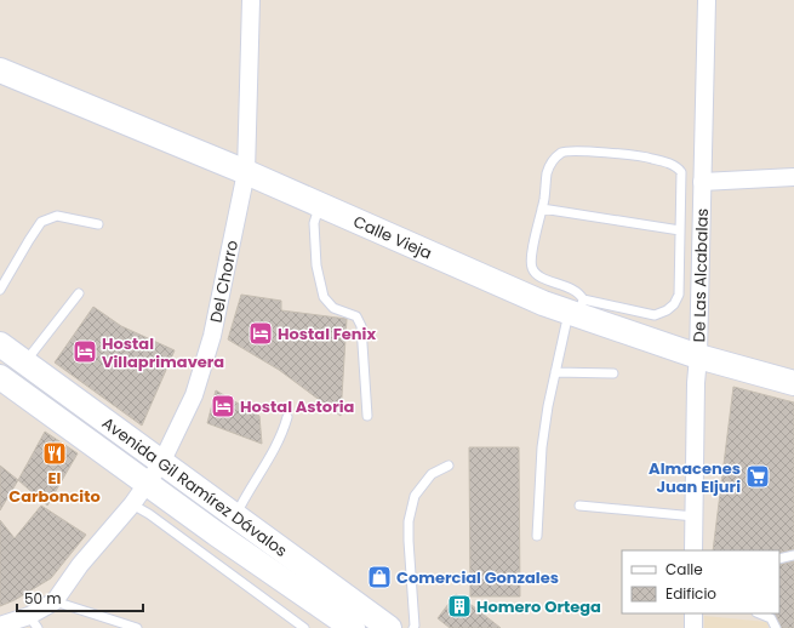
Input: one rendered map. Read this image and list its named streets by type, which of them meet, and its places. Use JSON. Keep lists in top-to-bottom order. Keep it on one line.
{"streets":{"main road":["Calle Vieja","Avenida Gil Ramírez Dávalos"],"street":["De Las Alcabalas","Del Chorro"]},"crossings":[["Calle Vieja","De Las Alcabalas"],["Calle Vieja","Del Chorro"],["Del Chorro","Avenida Gil Ramírez Dávalos"]],"places":{"hotel":["Hostal Fenix","Hostal Villaprimavera","Hostal Astoria"],"restaurant":["El Carboncito"],"supermarket":["Almacenes Juan Eljuri"],"shop":["Comercial Gonzales"],"building":["Homero Ortega"]},"legend":["Calle","Edificio"],"scale_bar":"50 m"}
